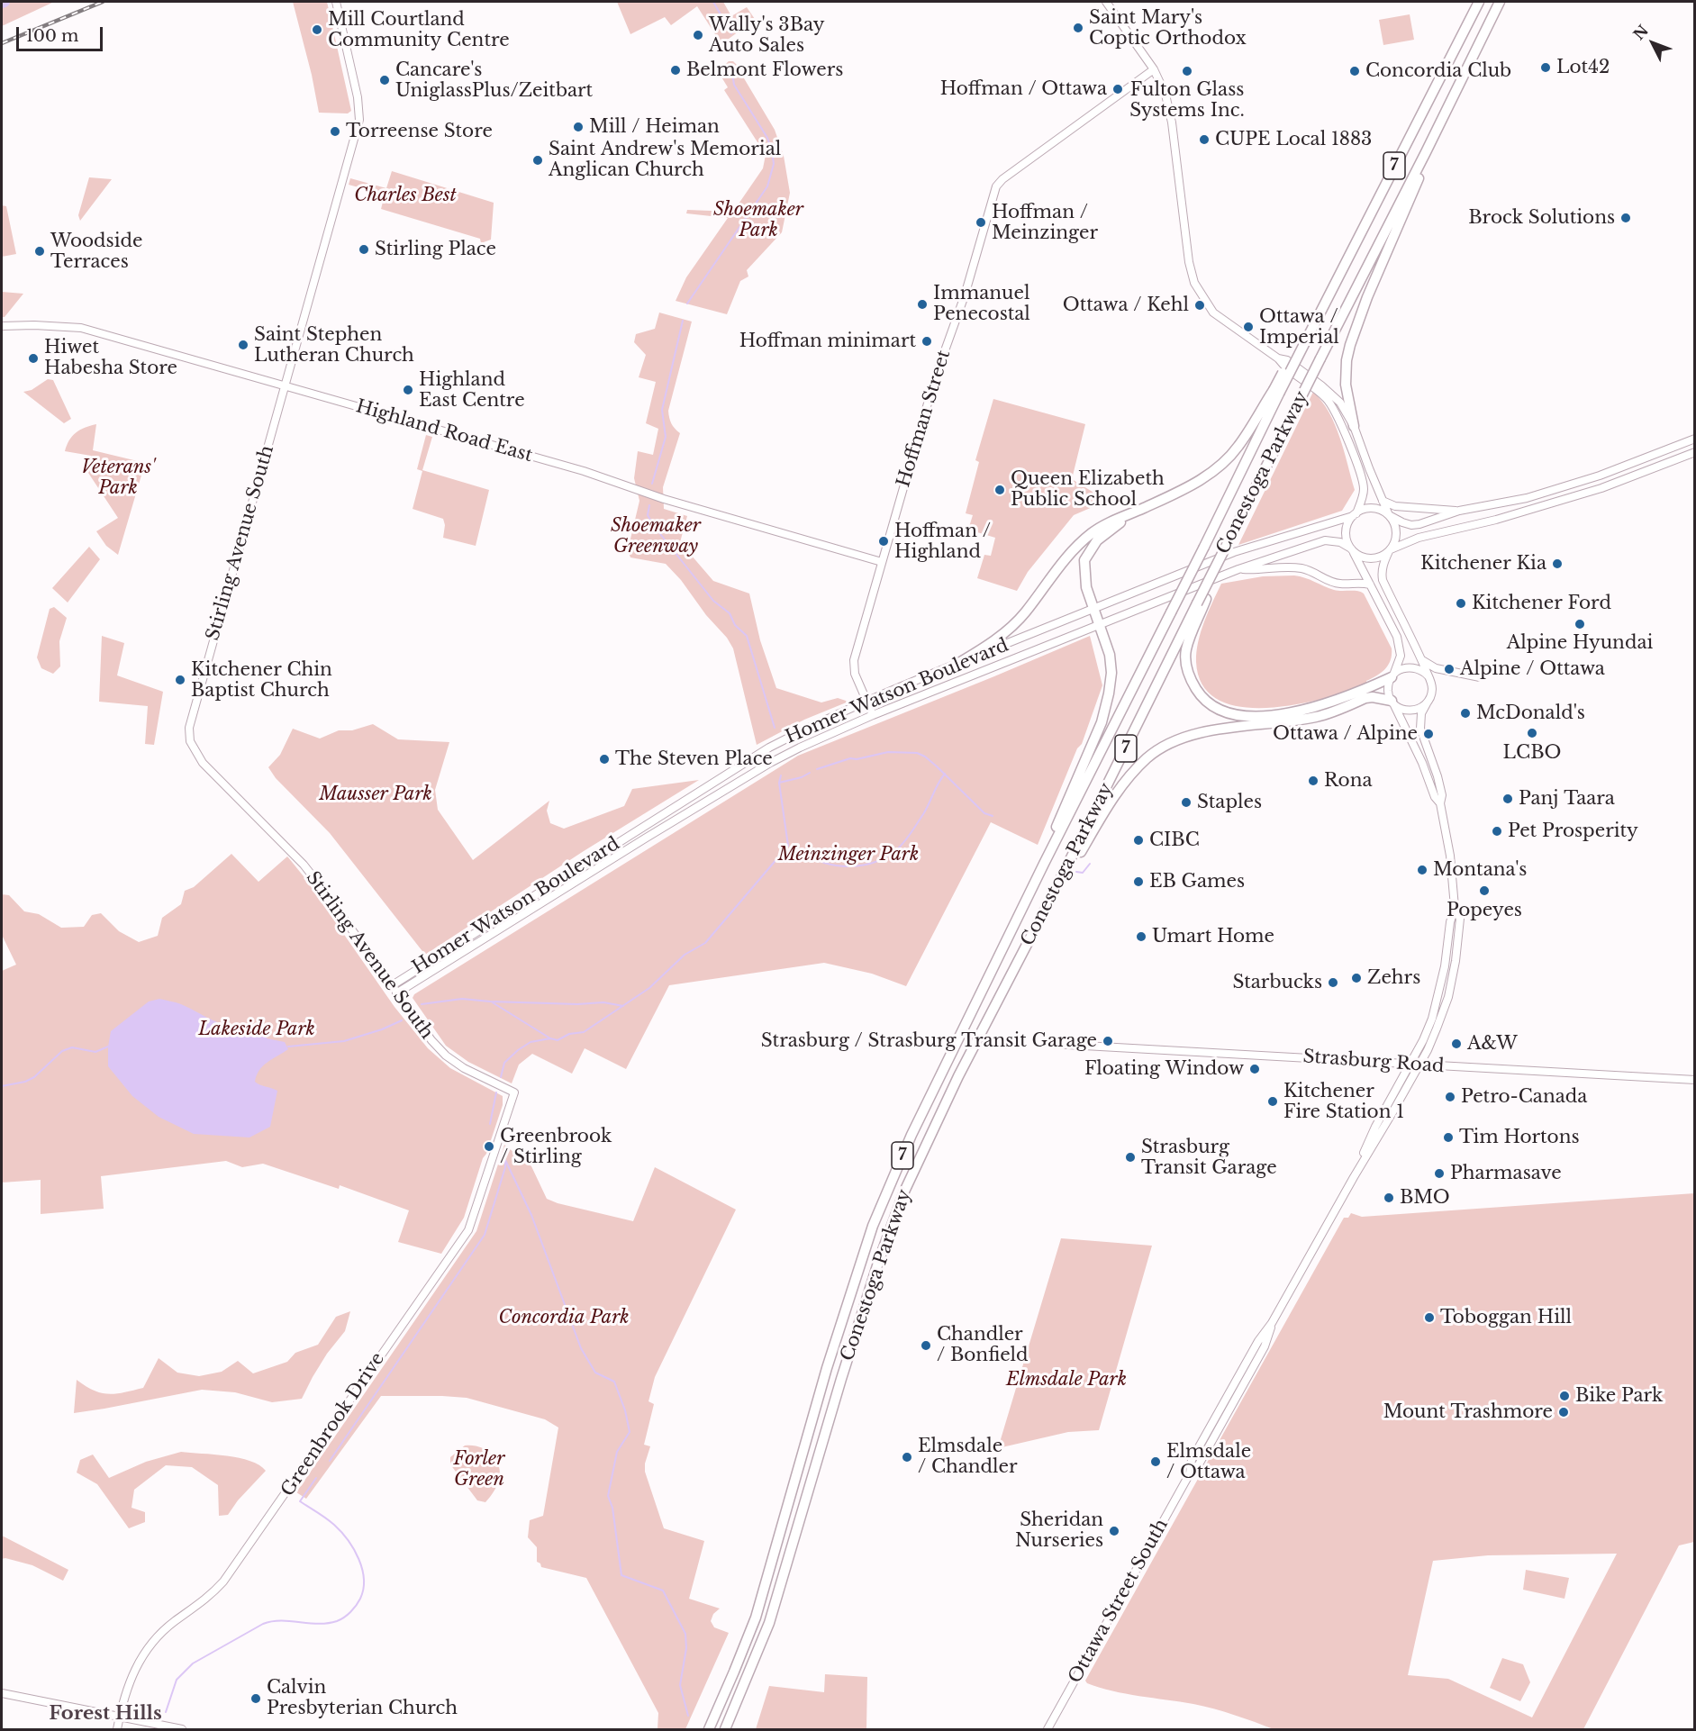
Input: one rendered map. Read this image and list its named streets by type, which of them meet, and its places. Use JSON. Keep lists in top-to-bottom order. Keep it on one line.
{"streets":{"highway":["7","Conestoga Parkway"],"main road":["Hoffman Street","Highland Road East","Stirling Avenue South","Homer Watson Boulevard","Strasburg Road","Greenbrook Drive","Ottawa Street South"]},"crossings":[["Hoffman Street","Highland Road East"],["Hoffman Street","Homer Watson Boulevard"],["Highland Road East","Stirling Avenue South"],["Stirling Avenue South","Homer Watson Boulevard"],["Stirling Avenue South","Greenbrook Drive"],["Strasburg Road","Ottawa Street South"]],"districts":["Forest Hills"],"parks":["Charles Best","Shoemaker Park","Veterans' Park","Shoemaker Greenway","Mausser Park","Meinzinger Park","Lakeside Park","Concordia Park","Elmsdale Park","Forler Green"],"places":["Saint Mary's Coptic Orthodox","Mill Courtland Community Centre","Wally's 3Bay Auto Sales","Lot42","Belmont Flowers","Fulton Glass Systems Inc.","Concordia Club","Cancare's UniglassPlus/Zeitbart","Hoffman / Ottawa","Mill / Heiman","Torreense Store","CUPE Local 1883","Saint Andrew's Memorial Anglican Church","Brock Solutions","Hoffman / Meinzinger","Stirling Place","Woodside Terraces","Immanuel Penecostal","Ottawa / Kehl","Ottawa / Imperial","Hoffman minimart","Saint Stephen Lutheran Church","Hiwet Habesha Store","Highland East Centre","Queen Elizabeth Public School","Hoffman / Highland","Kitchener Kia","Kitchener Ford","Alpine Hyundai","Alpine / Ottawa","Kitchener Chin Baptist Church","McDonald's","LCBO","Ottawa / Alpine","The Steven Place","Rona","Panj Taara","Staples","Pet Prosperity","CIBC","Montana's","EB Games","Popeyes","Umart Home","Zehrs","Starbucks","Strasburg / Strasburg Transit Garage","A&W","Floating Window","Petro-Canada","Kitchener Fire Station 1","Tim Hortons","Greenbrook / Stirling","Strasburg Transit Garage","Pharmasave","BMO","Toboggan Hill","Chandler / Bonfield","Bike Park","Mount Trashmore","Elmsdale / Chandler","Elmsdale / Ottawa","Sheridan Nurseries","Calvin Presbyterian Church"],"scale_bar":"100 m","north":"top left"}
